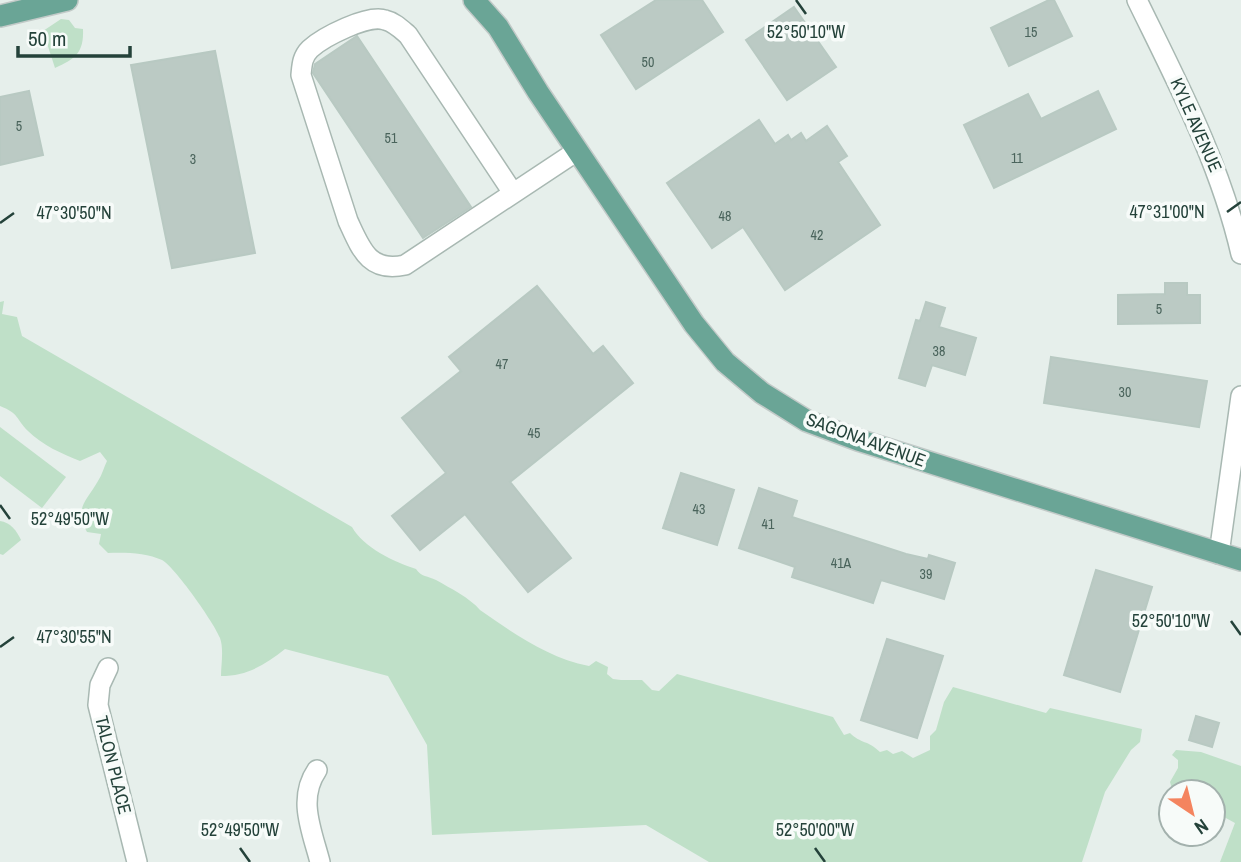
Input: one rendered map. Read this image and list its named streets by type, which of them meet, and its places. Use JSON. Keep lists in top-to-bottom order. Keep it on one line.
{"streets":{"main road":["SAGONA AVENUE"],"street":["KYLE AVENUE","TALON PLACE"]},"house_numbers":["15","50","5","51","11","3","48","42","5","38","47","30","45","43","41","41A","39"],"scale_bar":"50 m","north":"bottom right","coordinates":["52°50'10\"W","47°31'00\"N","47°30'50\"N","52°49'50\"W","47°30'55\"N","52°50'00\"W"]}
